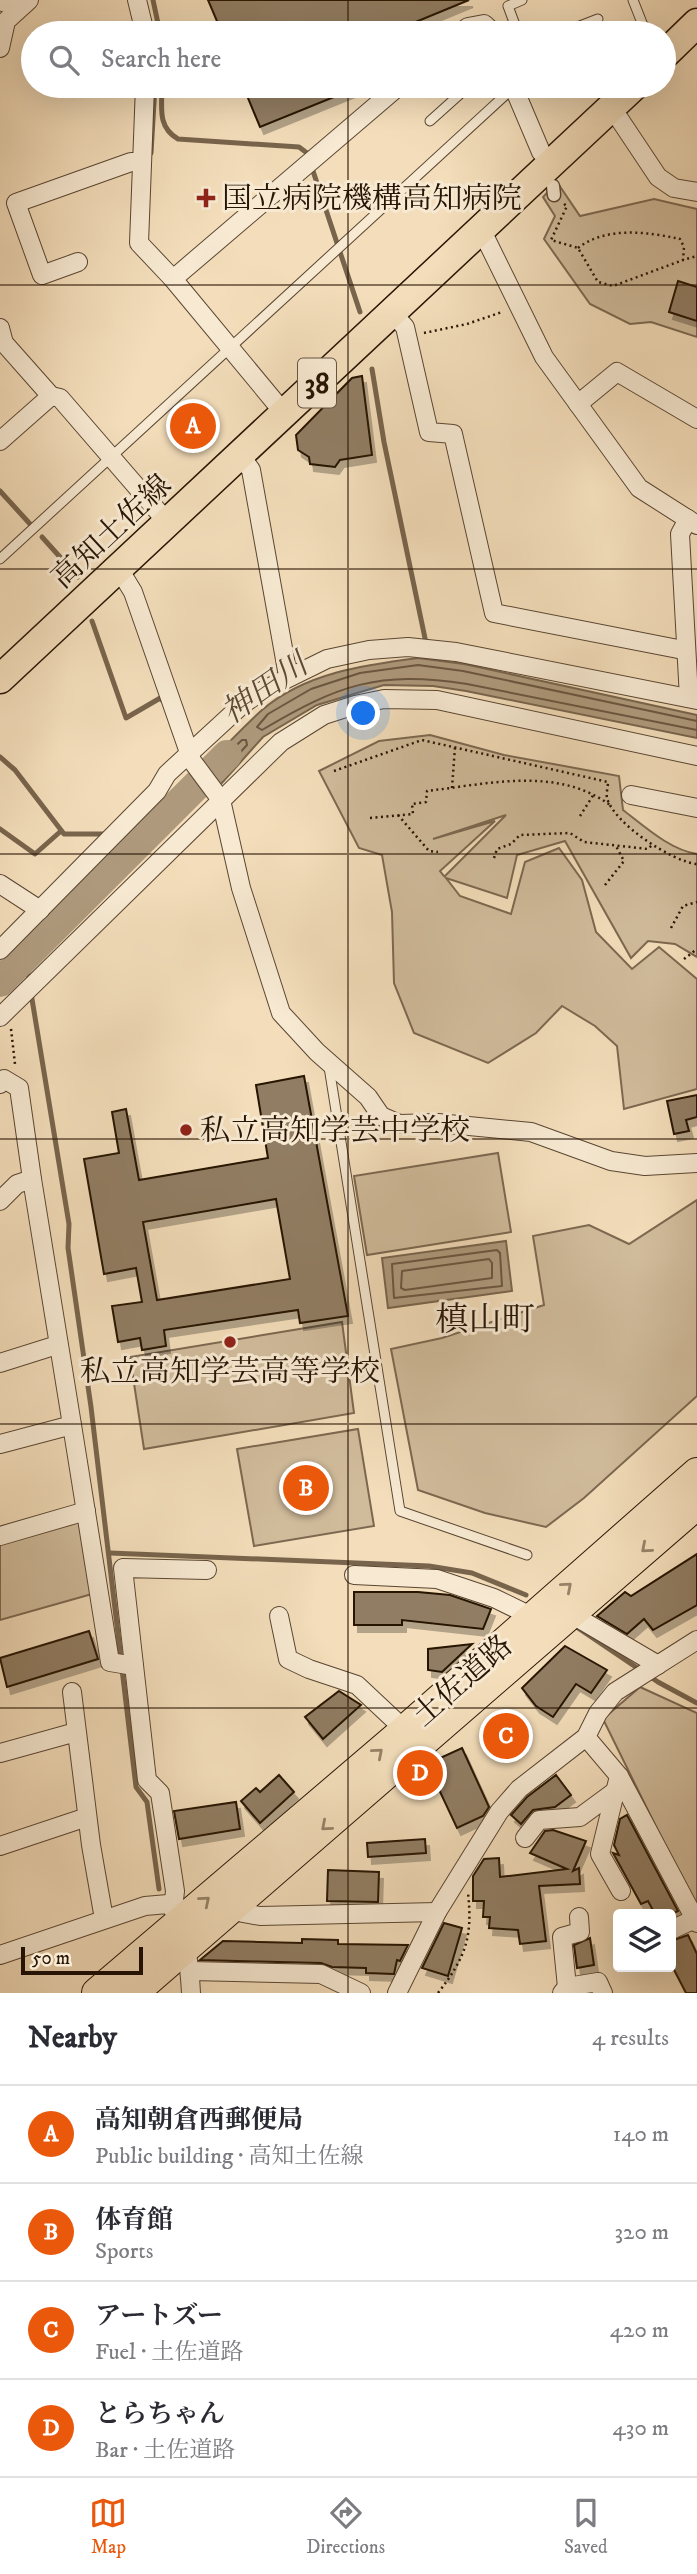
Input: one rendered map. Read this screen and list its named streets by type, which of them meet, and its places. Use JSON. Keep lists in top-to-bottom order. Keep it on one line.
{"streets":{"highway":["土佐道路"],"main road":["38","高知土佐線"]},"districts":["槙山町"],"water":["神田川"],"places":{"health":["国立病院機構高知病院"],"other":["私立高知学芸中学校","私立高知学芸高等学校"]},"scale_bar":"50 m","page":{"search":"Search here","pins":["A","B","C","D"],"scale":"50 m","heading":["Nearby","4 results"],"list":[{"mark":"A","name":"高知朝倉西郵便局","note":"Public building · 高知土佐線","value":"140 m"},{"mark":"B","name":"体育館","note":"Sports","value":"320 m"},{"mark":"C","name":"アートズー","note":"Fuel · 土佐道路","value":"420 m"},{"mark":"D","name":"とらちゃん","note":"Bar · 土佐道路","value":"430 m"}],"nav":["Map","Directions","Saved"]}}
